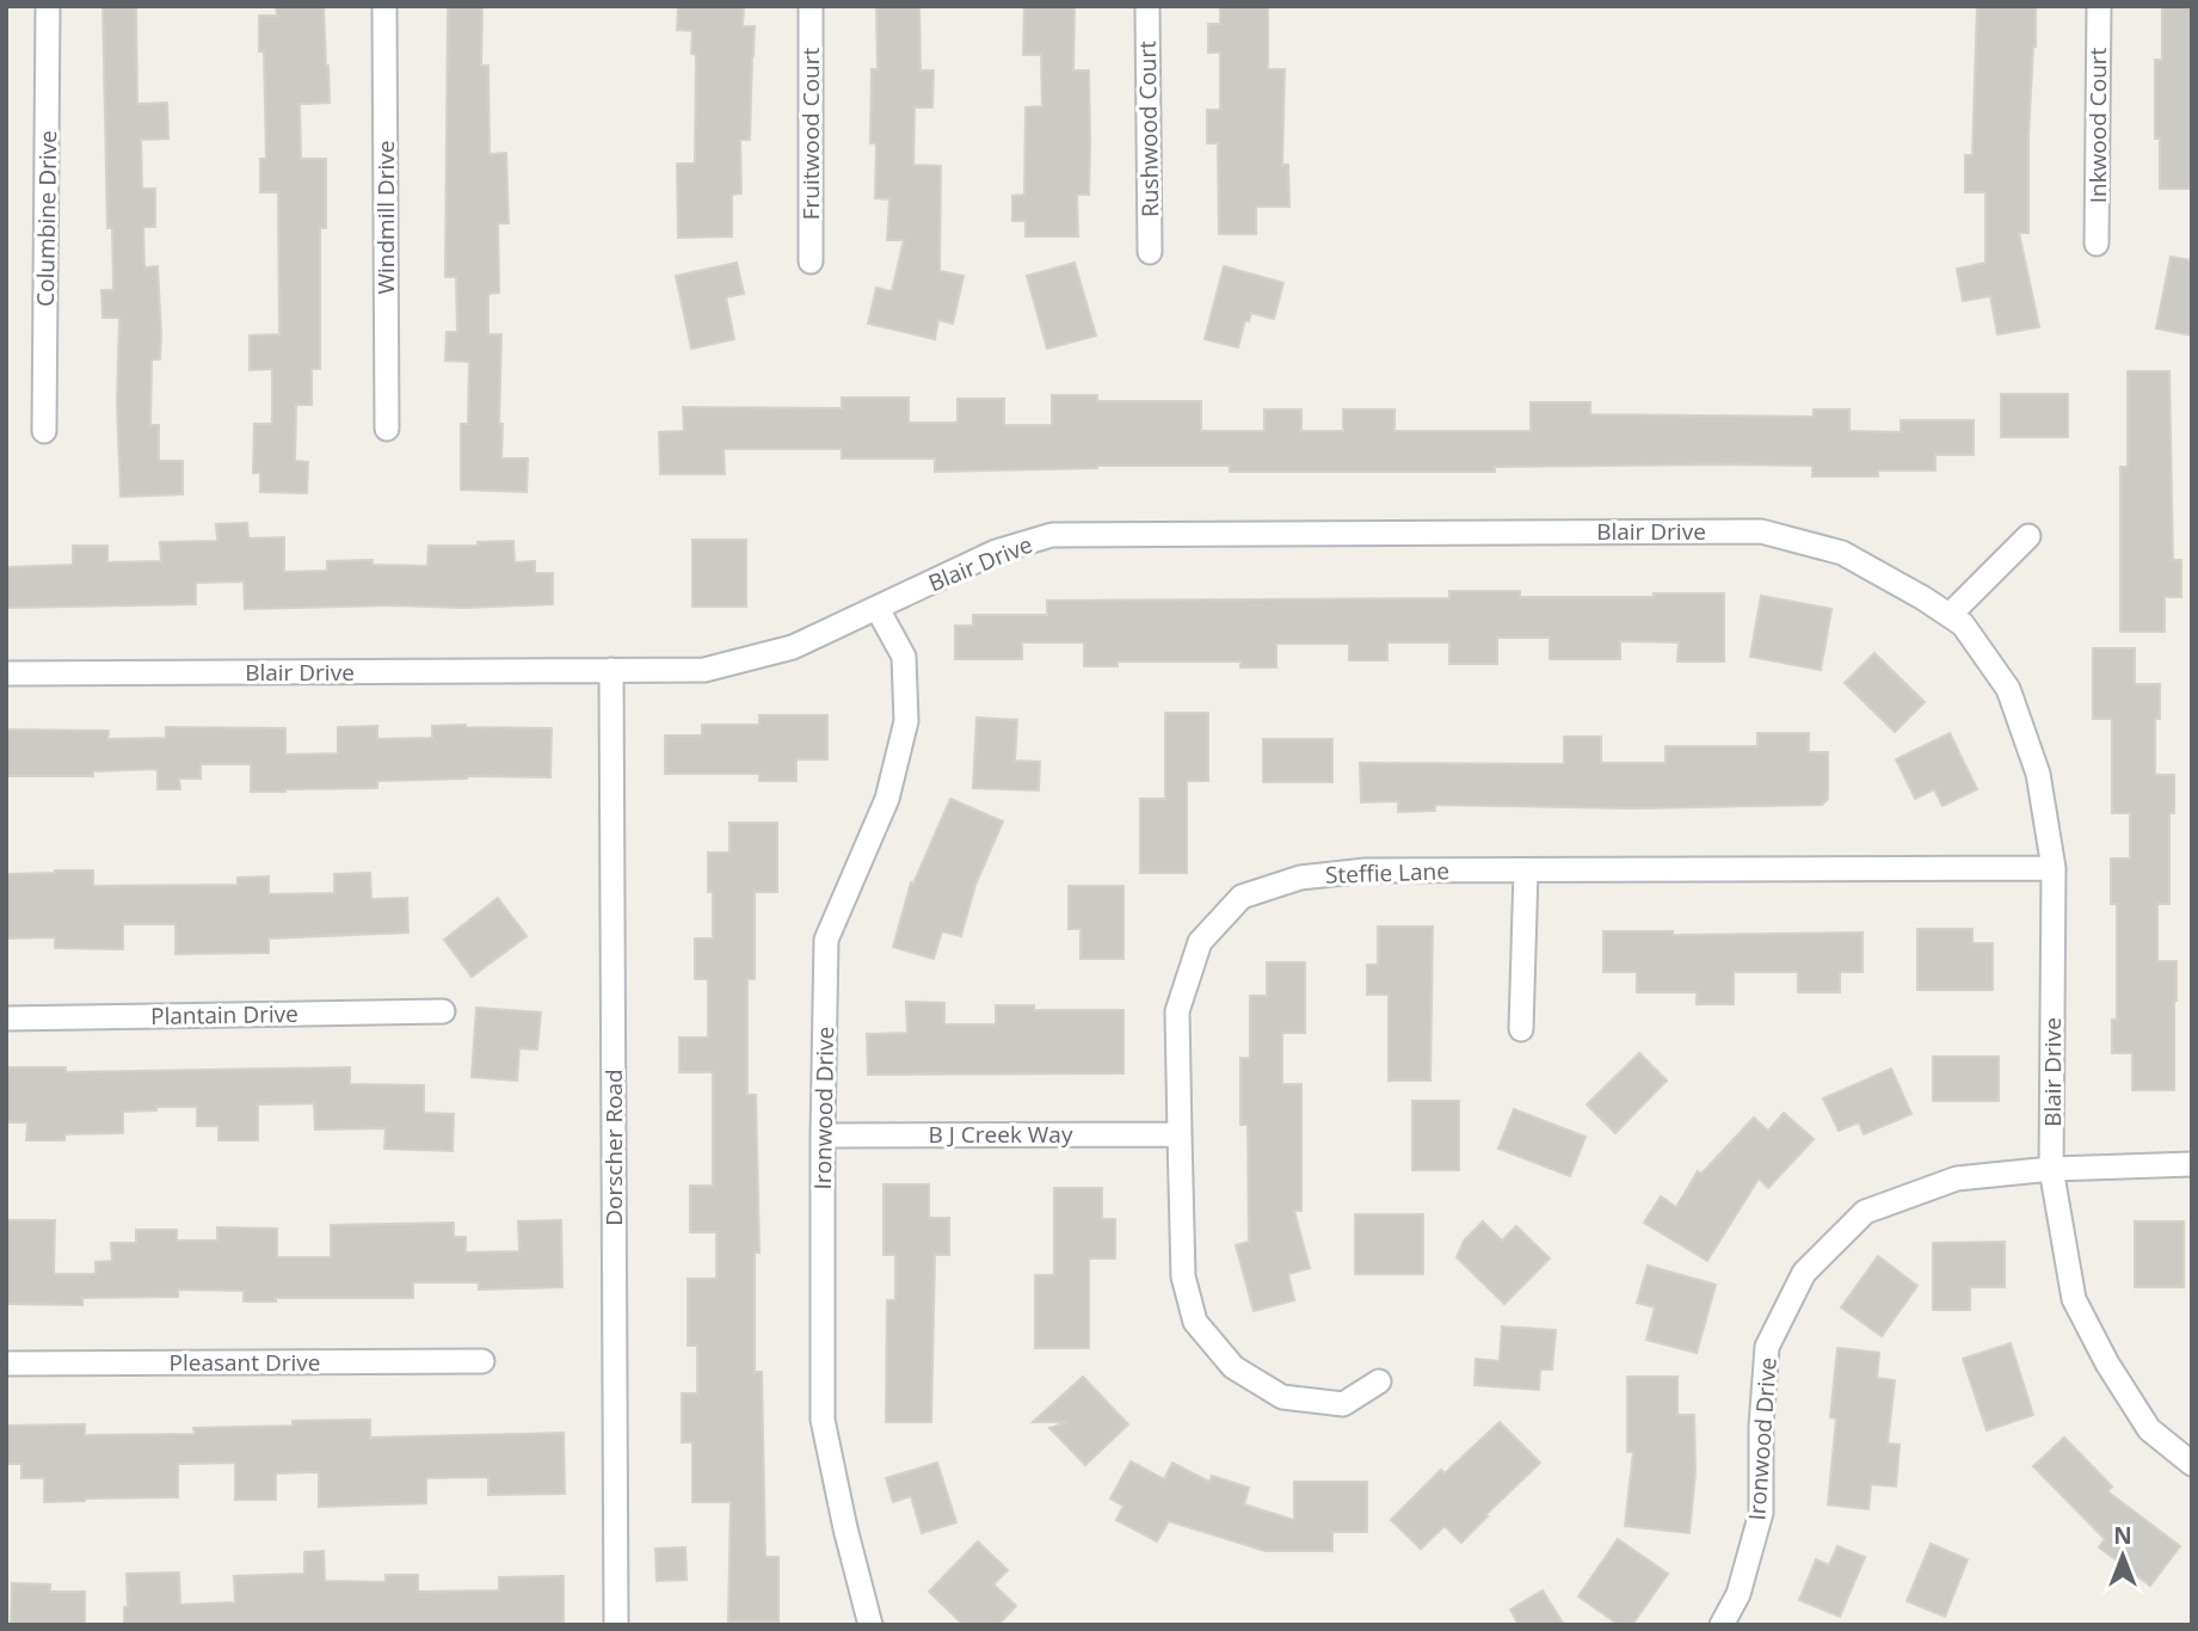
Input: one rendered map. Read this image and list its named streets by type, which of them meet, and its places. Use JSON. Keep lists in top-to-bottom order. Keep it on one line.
{"streets":{"street":["Inkwood Court","Rushwood Court","Fruitwood Court","Windmill Drive","Columbine Drive","Blair Drive","Steffie Lane","Plantain Drive","Ironwood Drive","B J Creek Way","Dorscher Road","Pleasant Drive"]},"crossings":[["Blair Drive","Steffie Lane"],["Blair Drive","Ironwood Drive"],["Blair Drive","Dorscher Road"],["Steffie Lane","B J Creek Way"],["Ironwood Drive","B J Creek Way"]],"north":"top"}
